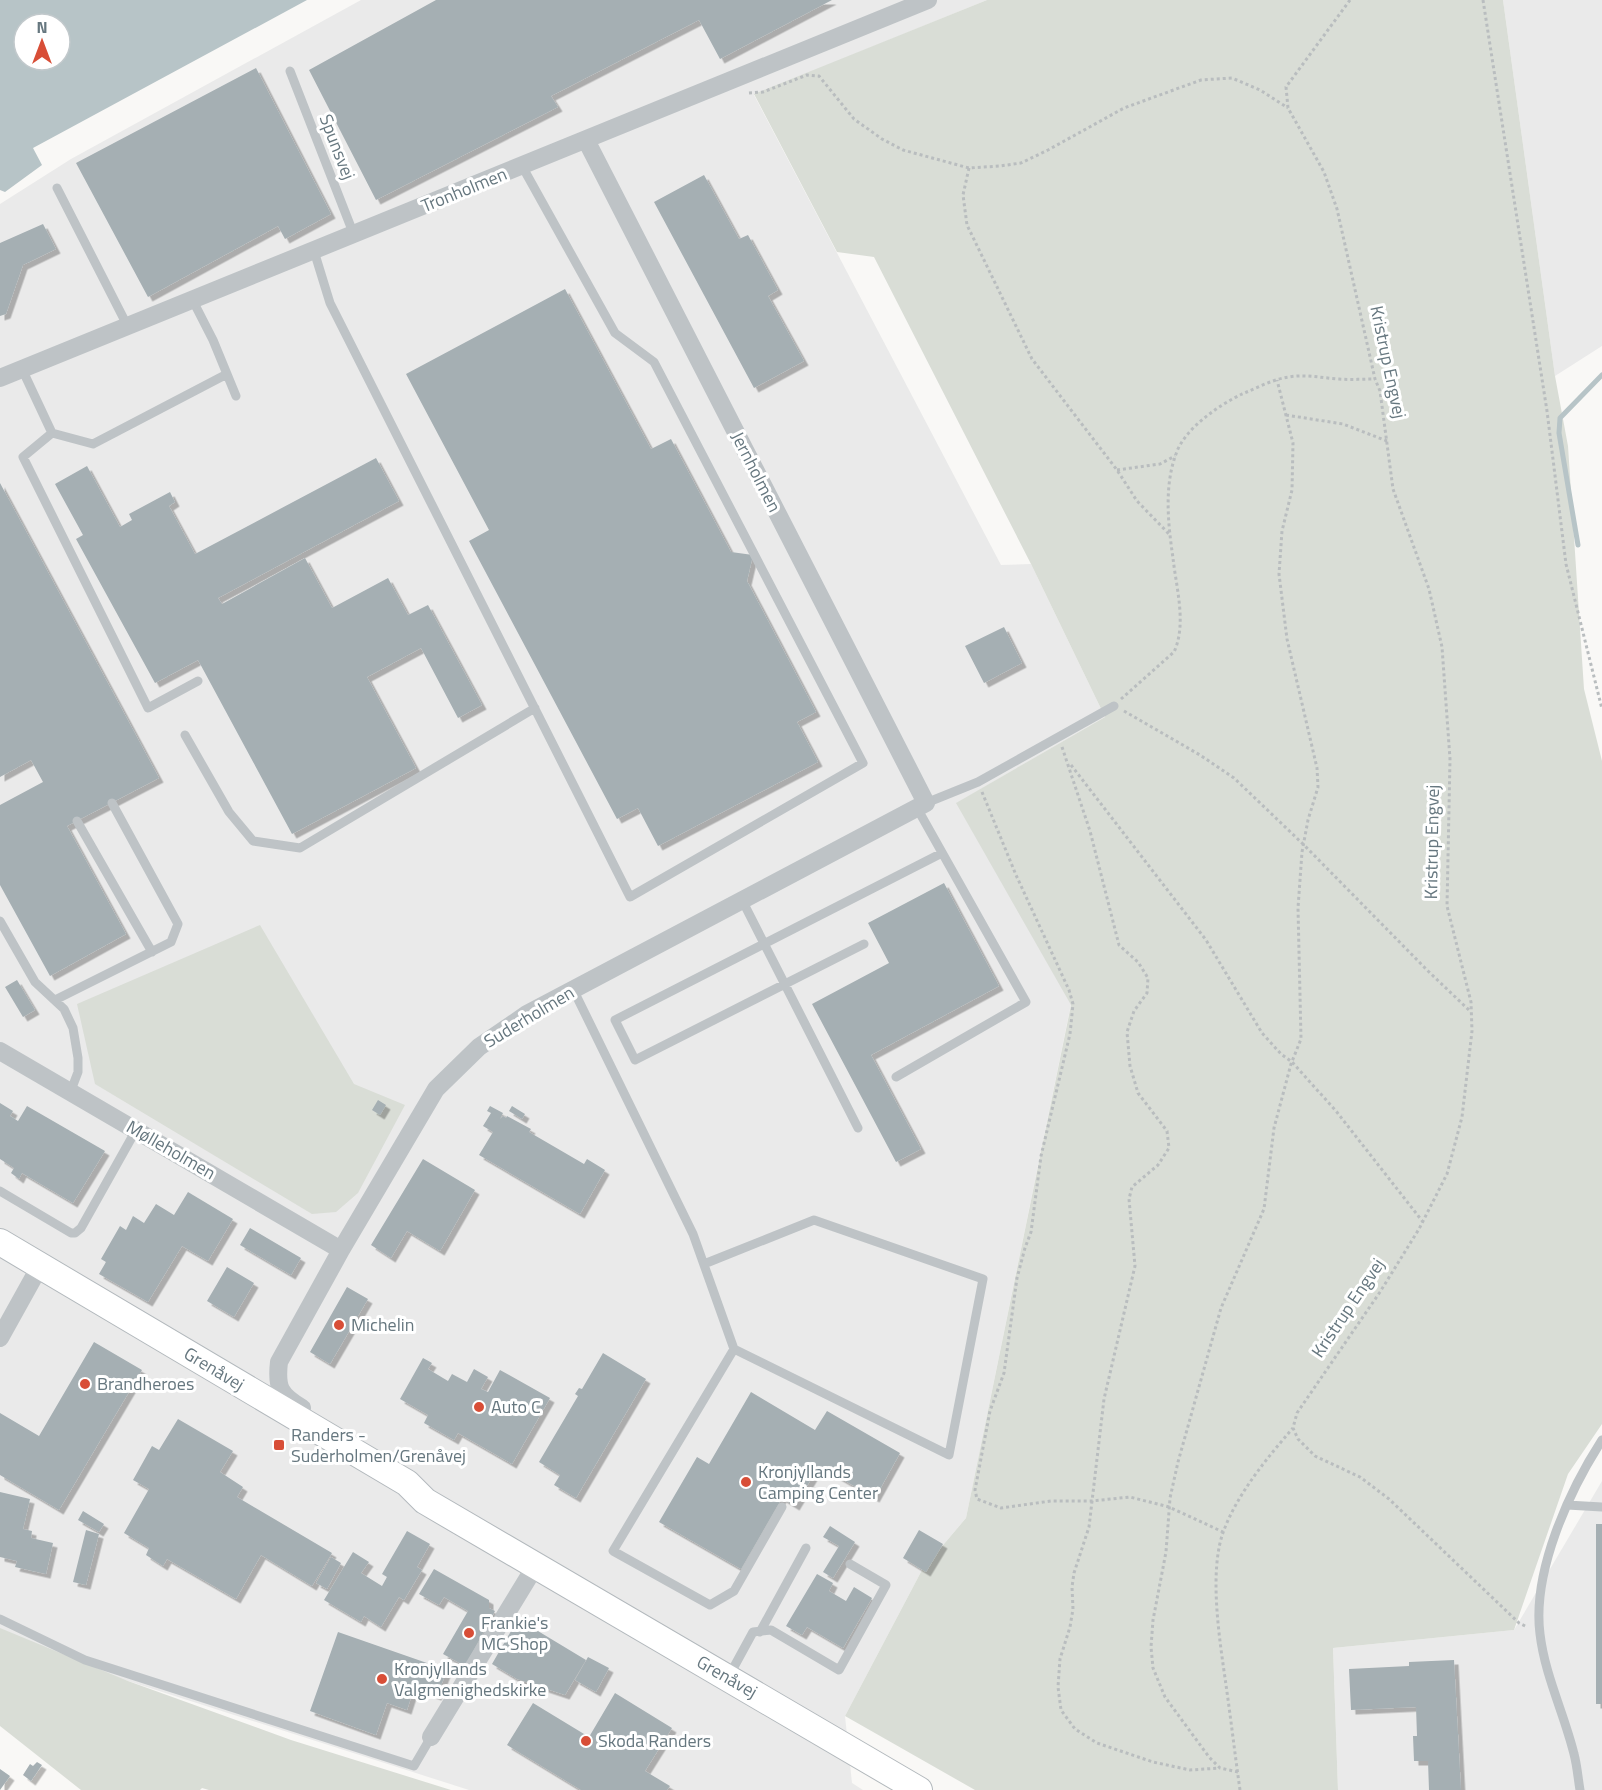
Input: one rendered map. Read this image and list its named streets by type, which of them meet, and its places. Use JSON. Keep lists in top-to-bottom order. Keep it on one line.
{"streets":{"street":["Tronholmen","Jernholmen","Suderholmen","Mølleholmen","Grenåvej"],"lane":["Spunsvej"],"path":["Kristrup Engvej"]},"crossings":[["Spunsvej","Tronholmen"],["Tronholmen","Jernholmen"],["Jernholmen","Suderholmen"],["Suderholmen","Mølleholmen"],["Suderholmen","Grenåvej"]],"places":{"other":["Michelin","Brandheroes","Auto C","Kronjyllands Camping Center","Frankie's MC Shop","Kronjyllands Valgmenighedskirke","Skoda Randers"],"transit":["Randers - Suderholmen/Grenåvej"]},"north":"top"}
